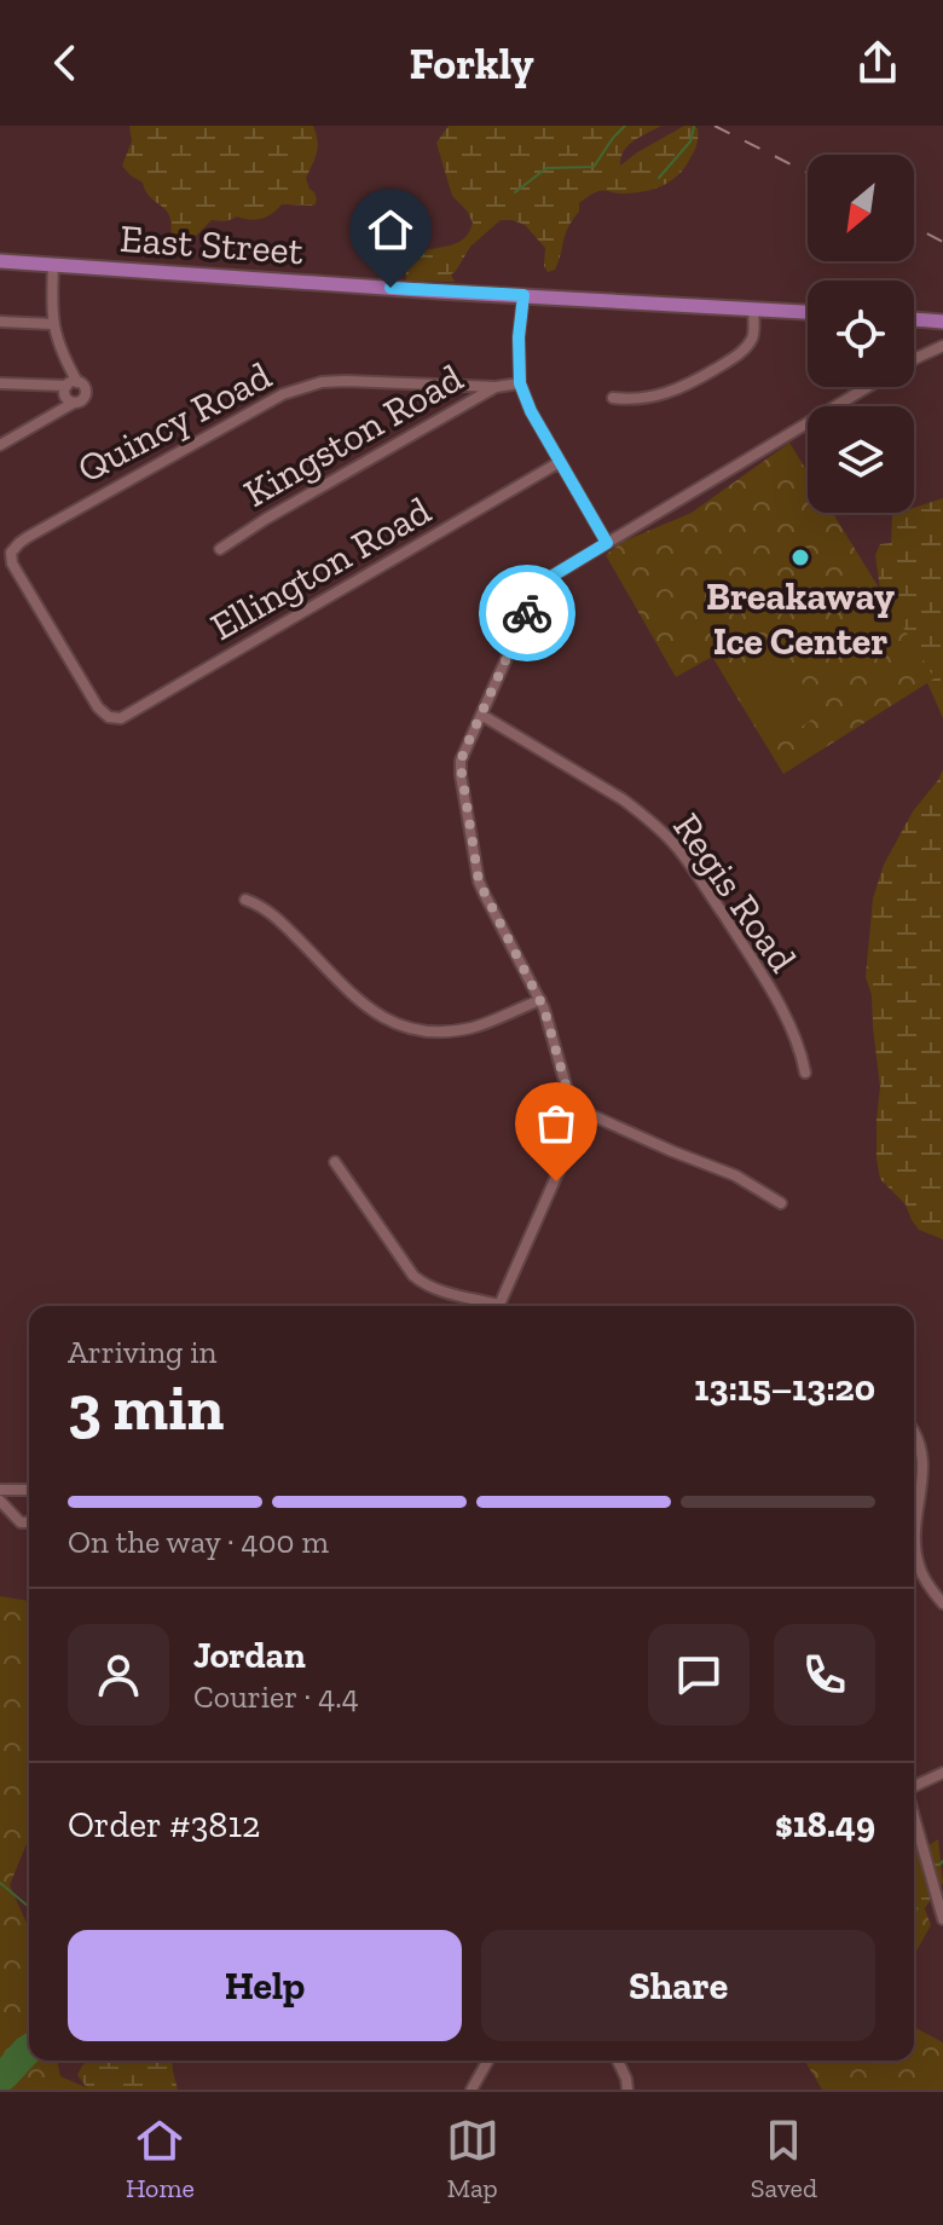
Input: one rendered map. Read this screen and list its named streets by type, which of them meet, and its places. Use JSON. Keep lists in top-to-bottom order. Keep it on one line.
{"streets":{"main road":["East Street"],"street":["Quincy Road","Kingston Road","Ellington Road","Regis Road"]},"crossings":[["Quincy Road","Kingston Road"],["Quincy Road","Ellington Road"]],"places":["Breakaway Ice Center"],"north":"bottom left","page":{"header":"Forkly","heading":["3 min","Arriving in","13:15–13:20"],"panel":["Jordan","Courier · 4.4","Order #3812","$18.49"],"bar":"On the way · 400 m","buttons":["Help","Share"],"tabs":["Home","Map","Saved"]}}
